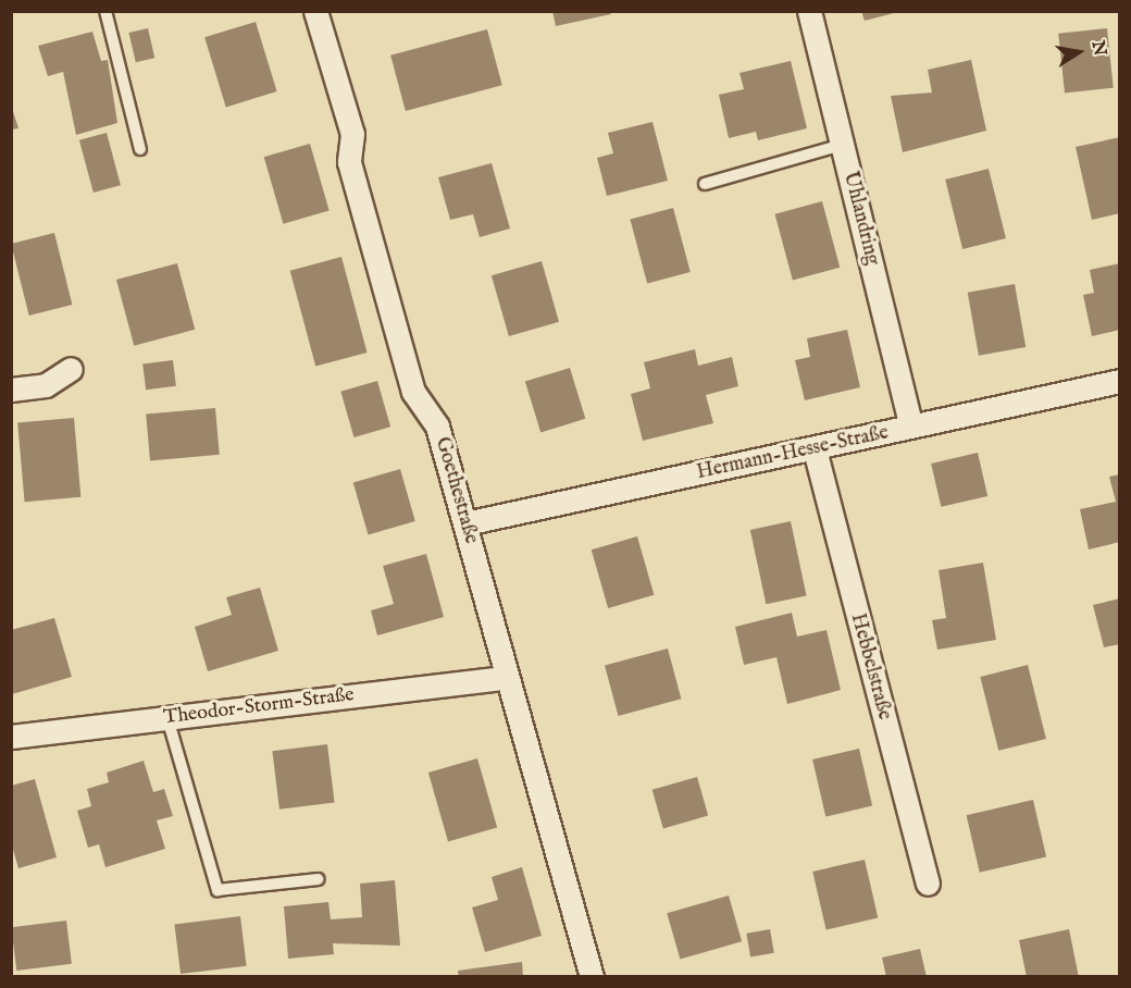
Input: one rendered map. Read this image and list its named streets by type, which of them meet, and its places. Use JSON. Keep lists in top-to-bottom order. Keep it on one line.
{"streets":{"street":["Uhlandring","Hermann-Hesse-Straße","Goethestraße","Hebbelstraße","Theodor-Storm-Straße"]},"crossings":[["Uhlandring","Hermann-Hesse-Straße"],["Hermann-Hesse-Straße","Goethestraße"],["Hermann-Hesse-Straße","Hebbelstraße"],["Goethestraße","Theodor-Storm-Straße"]],"north":"right"}
